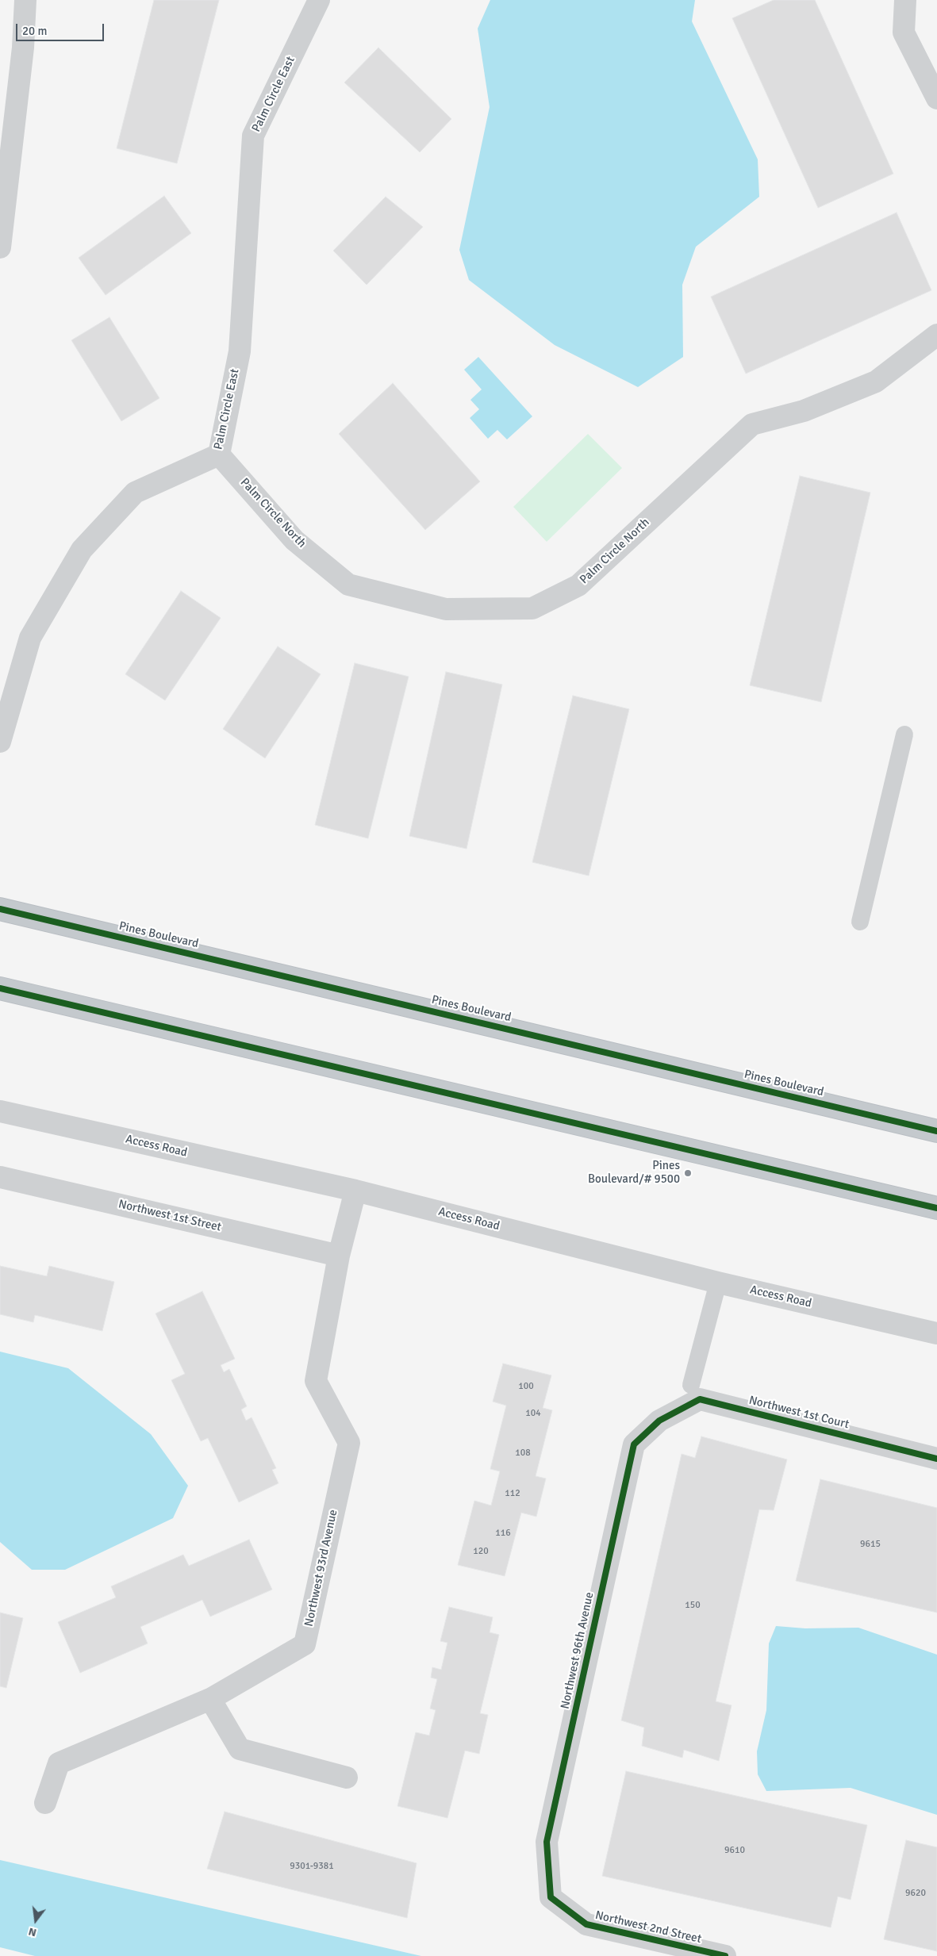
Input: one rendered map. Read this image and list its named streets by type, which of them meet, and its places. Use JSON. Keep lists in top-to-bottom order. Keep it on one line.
{"streets":{"highway":["Pines Boulevard"],"street":["Palm Circle East","Palm Circle North","Access Road","Northwest 1st Street","Northwest 1st Court","Northwest 93rd Avenue","Northwest 96th Avenue","Northwest 2nd Street"]},"crossings":[["Palm Circle East","Palm Circle North"],["Access Road","Northwest 93rd Avenue"],["Northwest 1st Street","Northwest 93rd Avenue"],["Northwest 1st Court","Northwest 96th Avenue"],["Northwest 96th Avenue","Northwest 2nd Street"]],"places":["Pines Boulevard/# 9500"],"house_numbers":["100","104","108","112","116","9615","120","150","9610","9301-9381","9620"],"scale_bar":"20 m","north":"bottom"}
